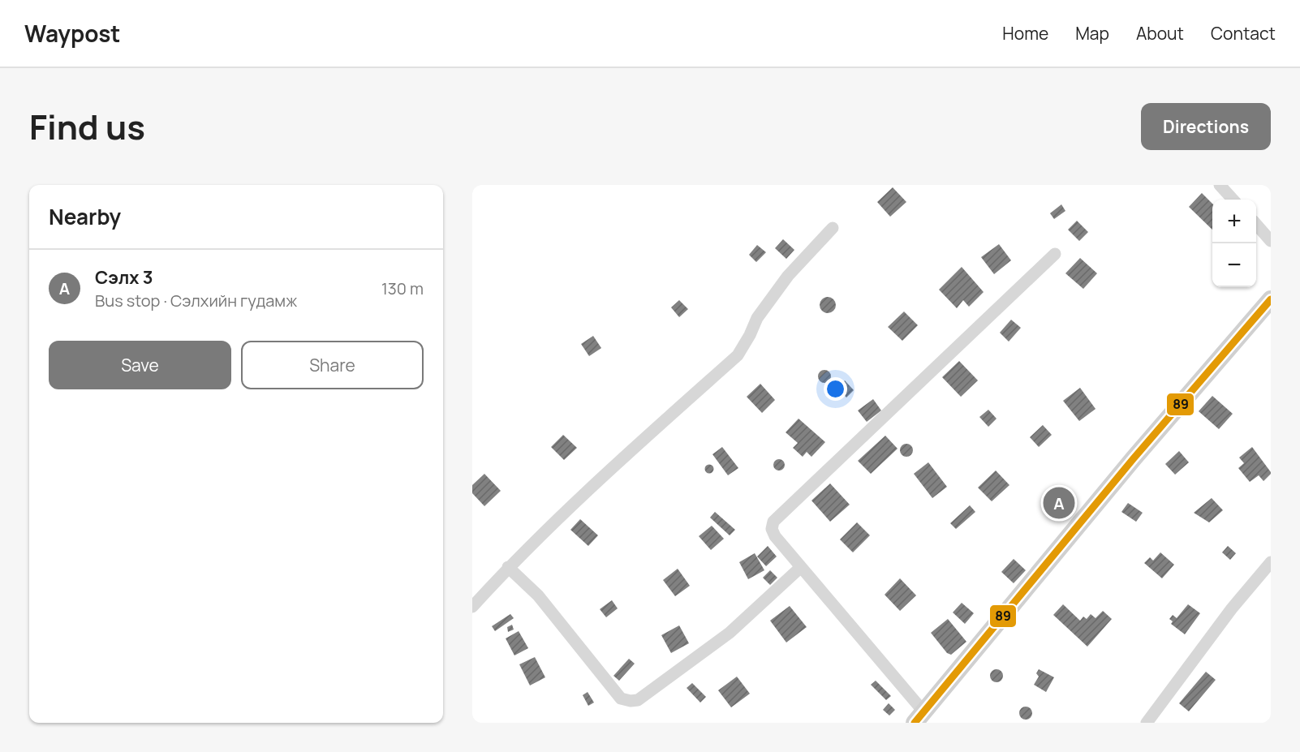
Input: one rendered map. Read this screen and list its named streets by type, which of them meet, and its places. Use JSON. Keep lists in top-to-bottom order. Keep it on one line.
{"lines":["transit line 89"],"page":{"header":"Waypost","nav":["Home","Map","About","Contact"],"title":"Find us","buttons":["Directions",["Save","Share"]],"heading":"Nearby","map_buttons":["+","−"],"list":[{"mark":"A","name":"Сэлх 3","note":"Bus stop · Сэлхийн гудамж","value":"130 m"}],"pins":"A"}}
